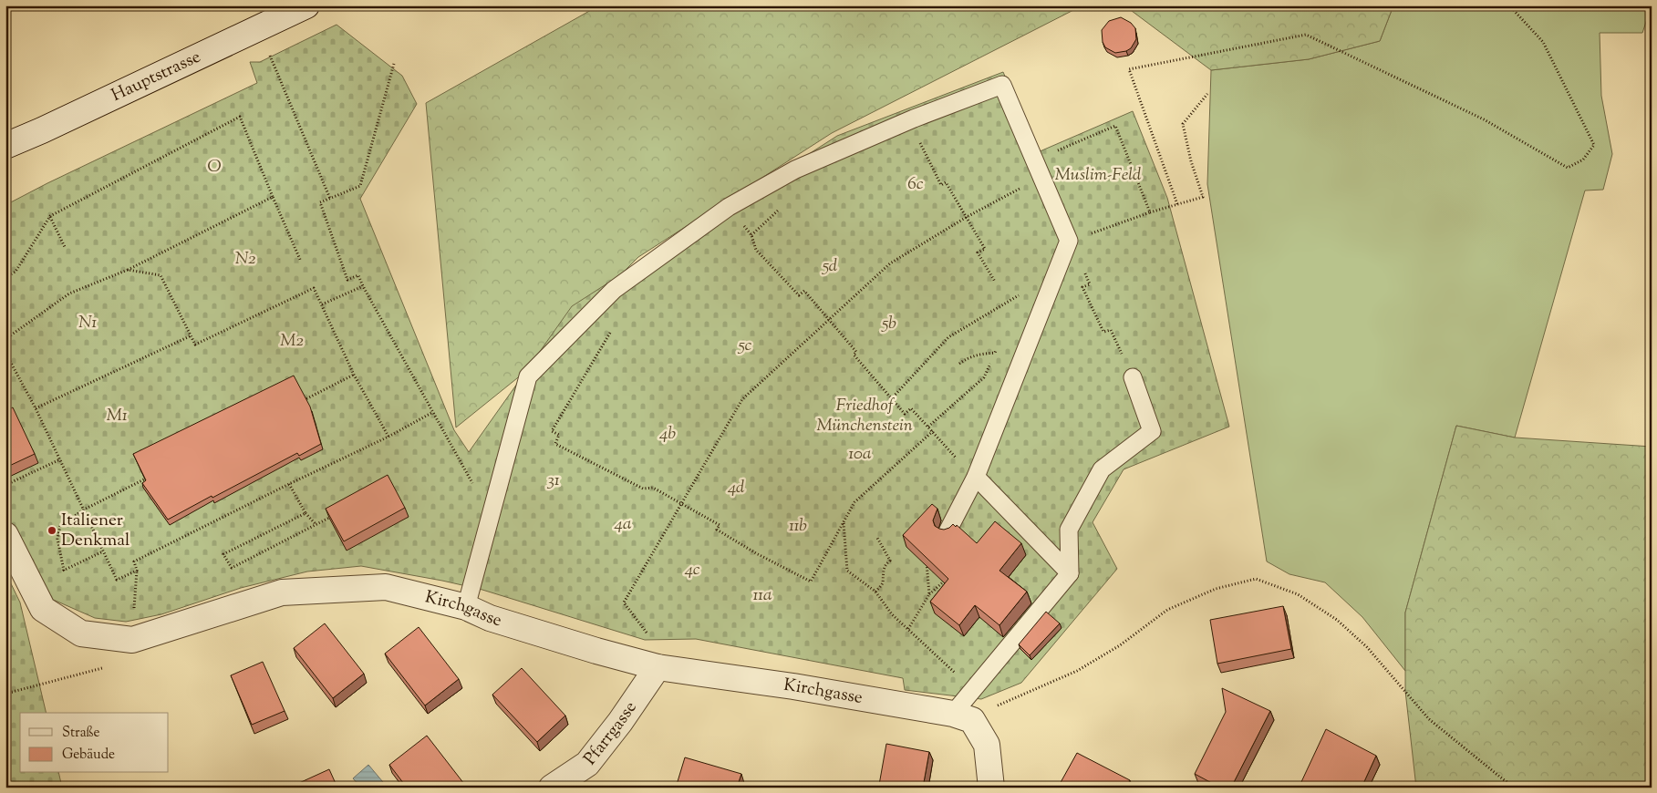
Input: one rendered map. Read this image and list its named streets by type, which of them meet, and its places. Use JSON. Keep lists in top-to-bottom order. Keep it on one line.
{"streets":{"street":["Hauptstrasse","Kirchgasse","Pfarrgasse"]},"crossings":[["Kirchgasse","Pfarrgasse"]],"parks":["O","Muslim-Feld","6c","N2","5d","N1","5b","M2","5c","Friedhof Münchenstein","M1","4b","10a","31","4d","4a","11b","4c","11a"],"places":["Italiener Denkmal"],"legend":["Straße","Gebäude"]}
